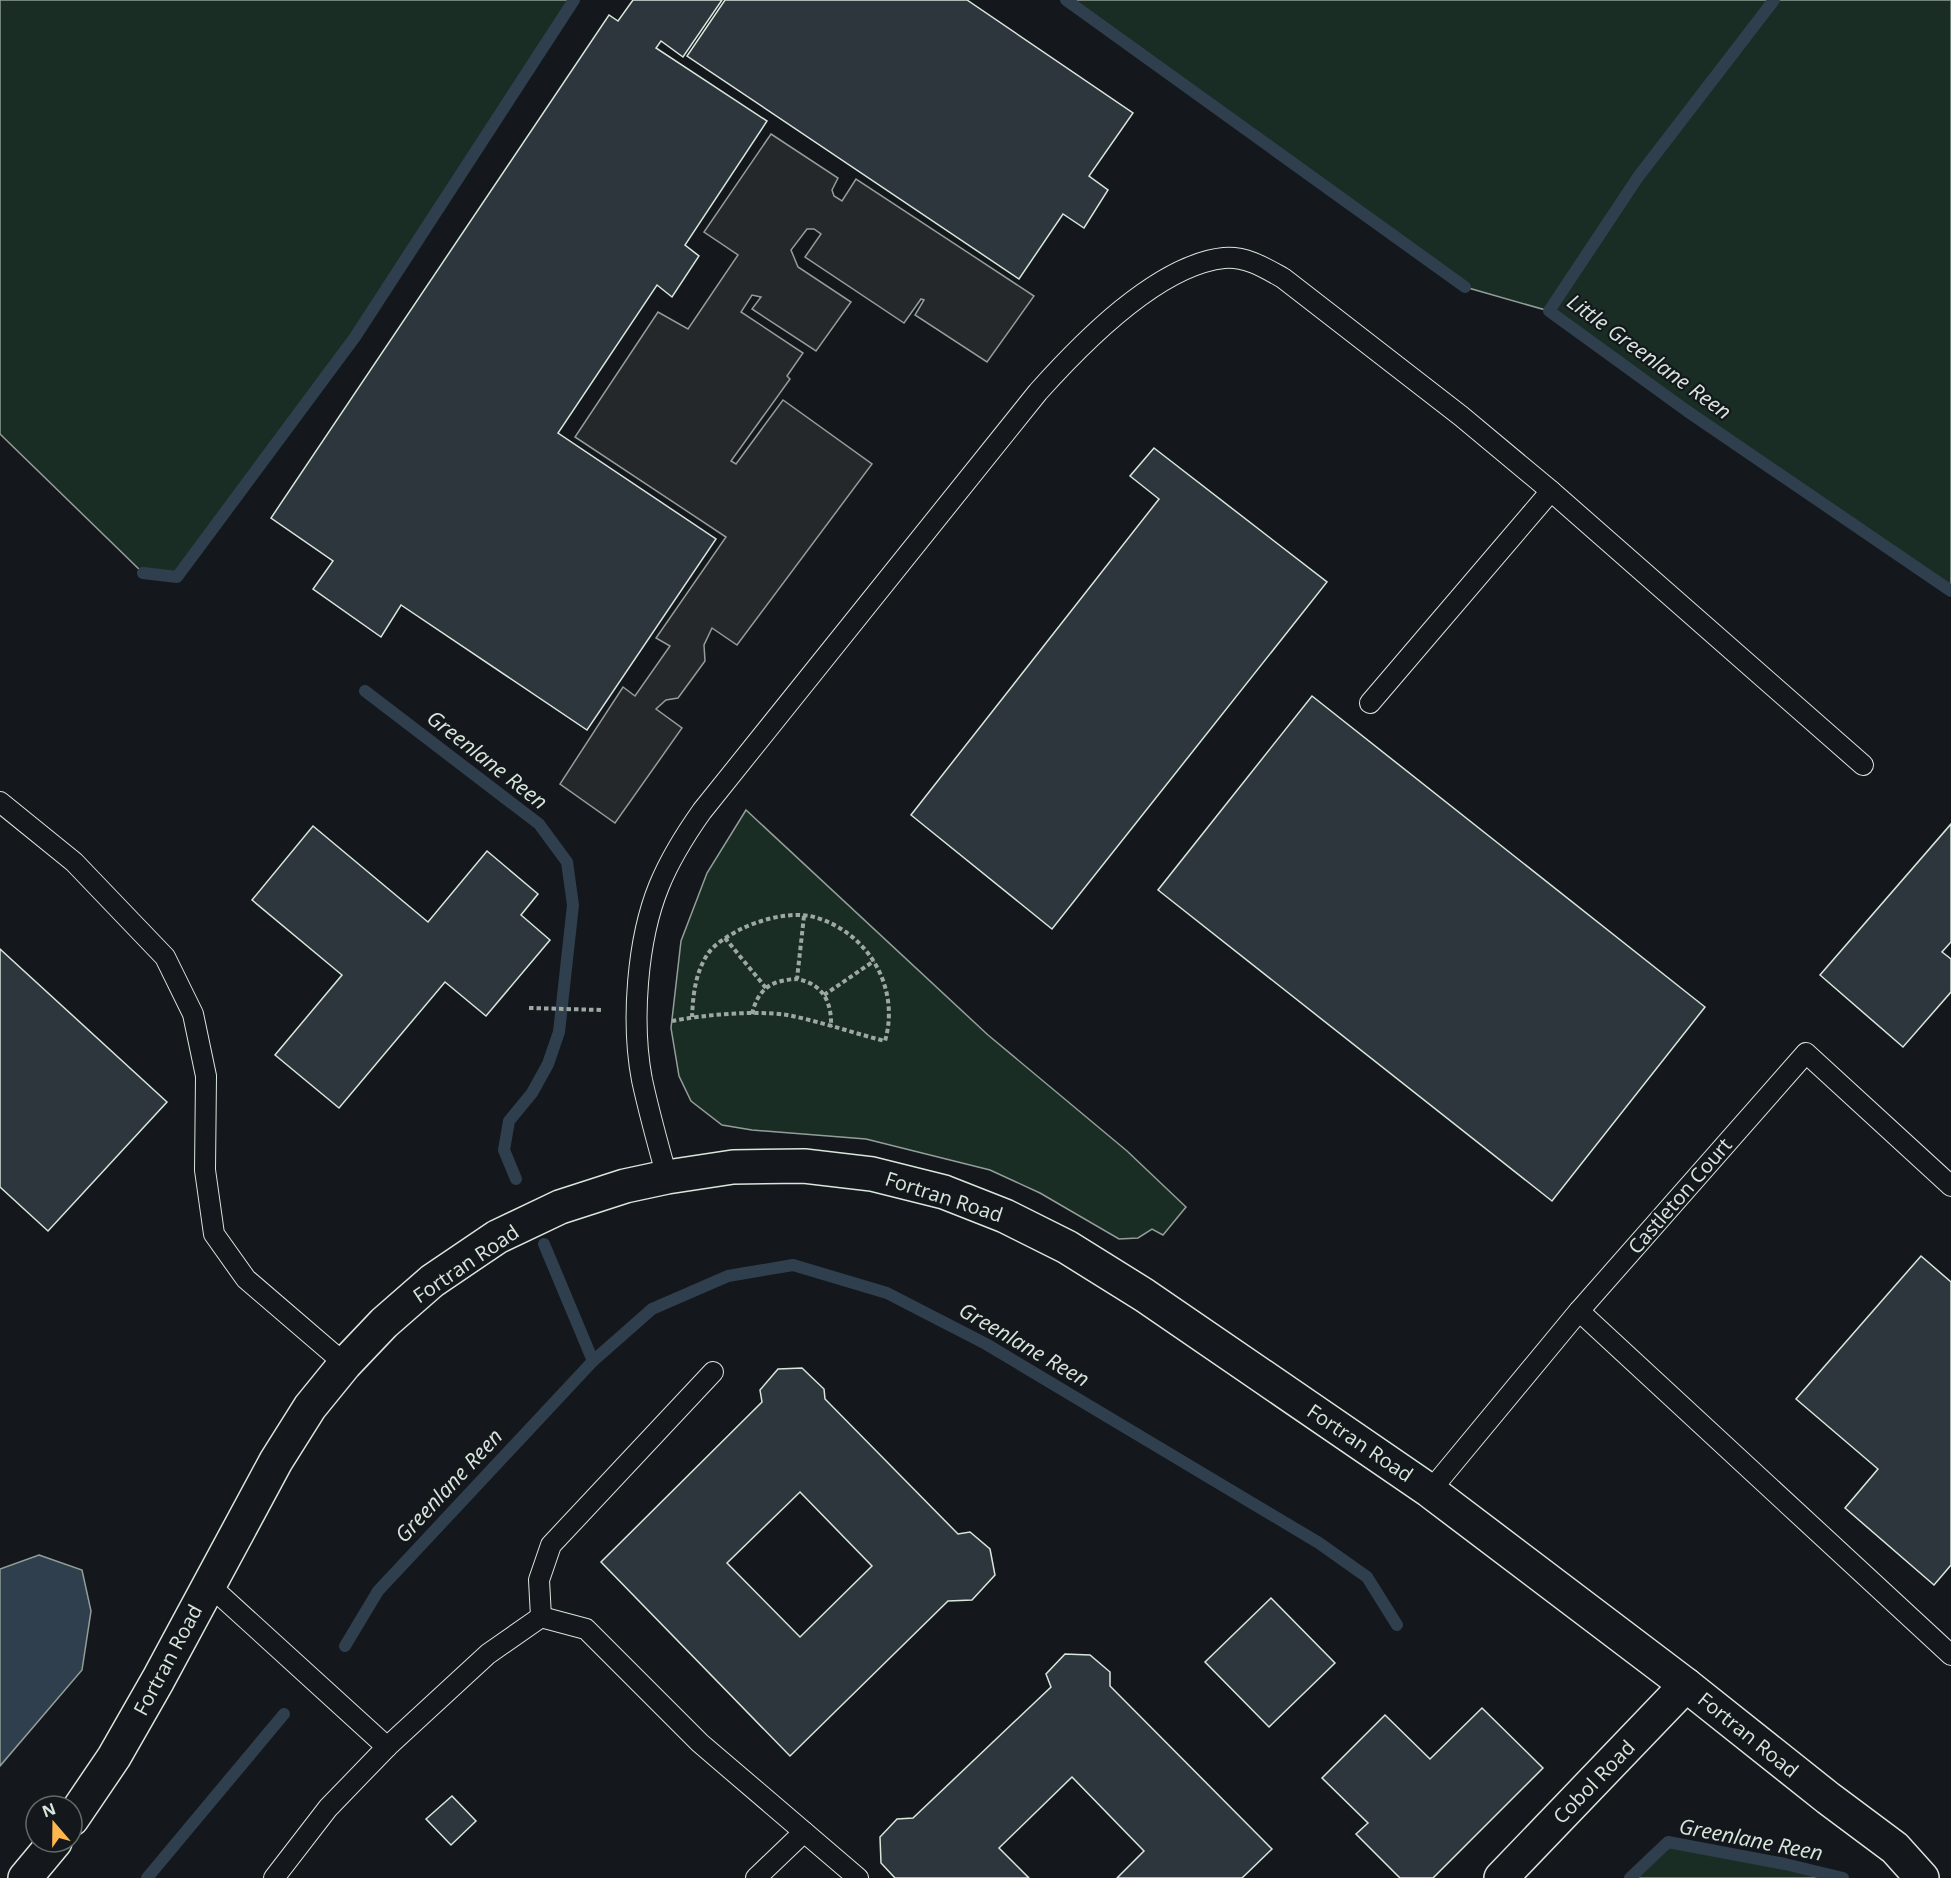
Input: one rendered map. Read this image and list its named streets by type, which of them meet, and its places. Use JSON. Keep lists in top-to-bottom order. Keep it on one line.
{"streets":{"street":["Fortran Road","Cobol Road"],"lane":["Castleton Court"]},"crossings":[["Castleton Court","Fortran Road"],["Fortran Road","Cobol Road"]],"water":["Little Greenlane Reen","Greenlane Reen"],"north":"top"}
